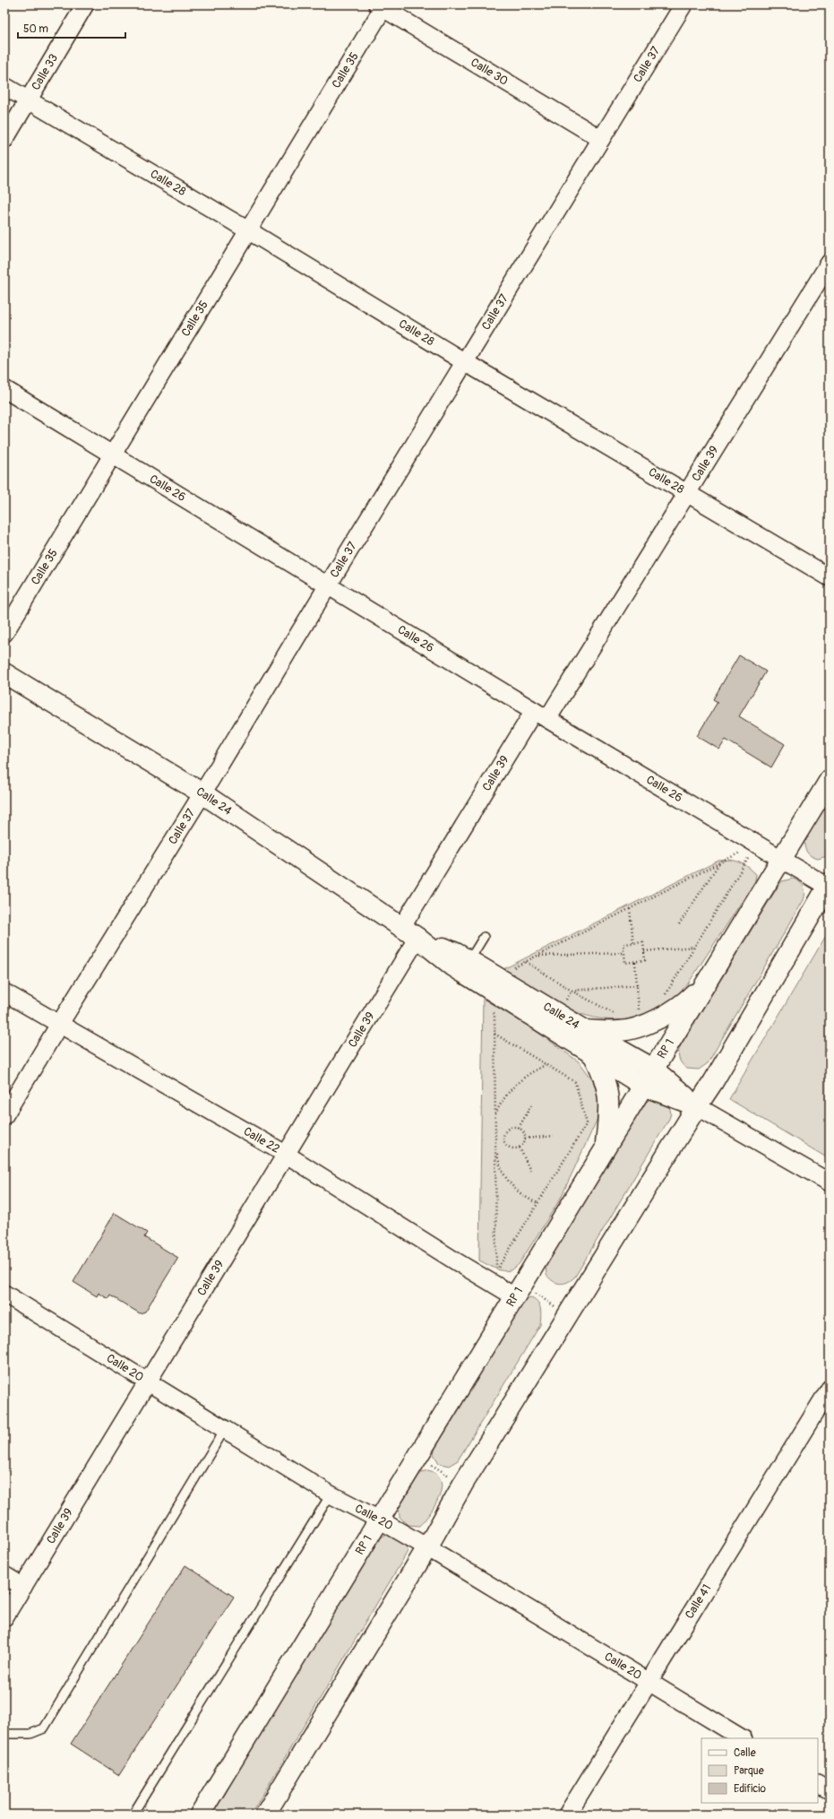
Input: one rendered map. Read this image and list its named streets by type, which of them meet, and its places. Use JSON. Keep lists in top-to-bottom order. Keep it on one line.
{"streets":{"main road":["Calle 24","RP 1"],"street":["Calle 37","Calle 35","Calle 30","Calle 33","Calle 28","Calle 39","Calle 26","Calle 22","Calle 20","Calle 41"]},"crossings":[["Calle 37","Calle 30"],["Calle 37","Calle 28"],["Calle 37","Calle 26"],["Calle 37","Calle 24"],["Calle 37","Calle 22"],["Calle 35","Calle 30"],["Calle 35","Calle 28"],["Calle 35","Calle 26"],["Calle 33","Calle 28"],["Calle 28","Calle 39"],["Calle 39","Calle 26"],["Calle 39","Calle 24"],["Calle 39","Calle 22"],["Calle 39","Calle 20"],["Calle 26","RP 1"],["Calle 24","RP 1"],["RP 1","Calle 22"],["RP 1","Calle 20"],["Calle 20","Calle 41"]],"legend":["Calle","Parque","Edificio"],"scale_bar":"50 m"}
